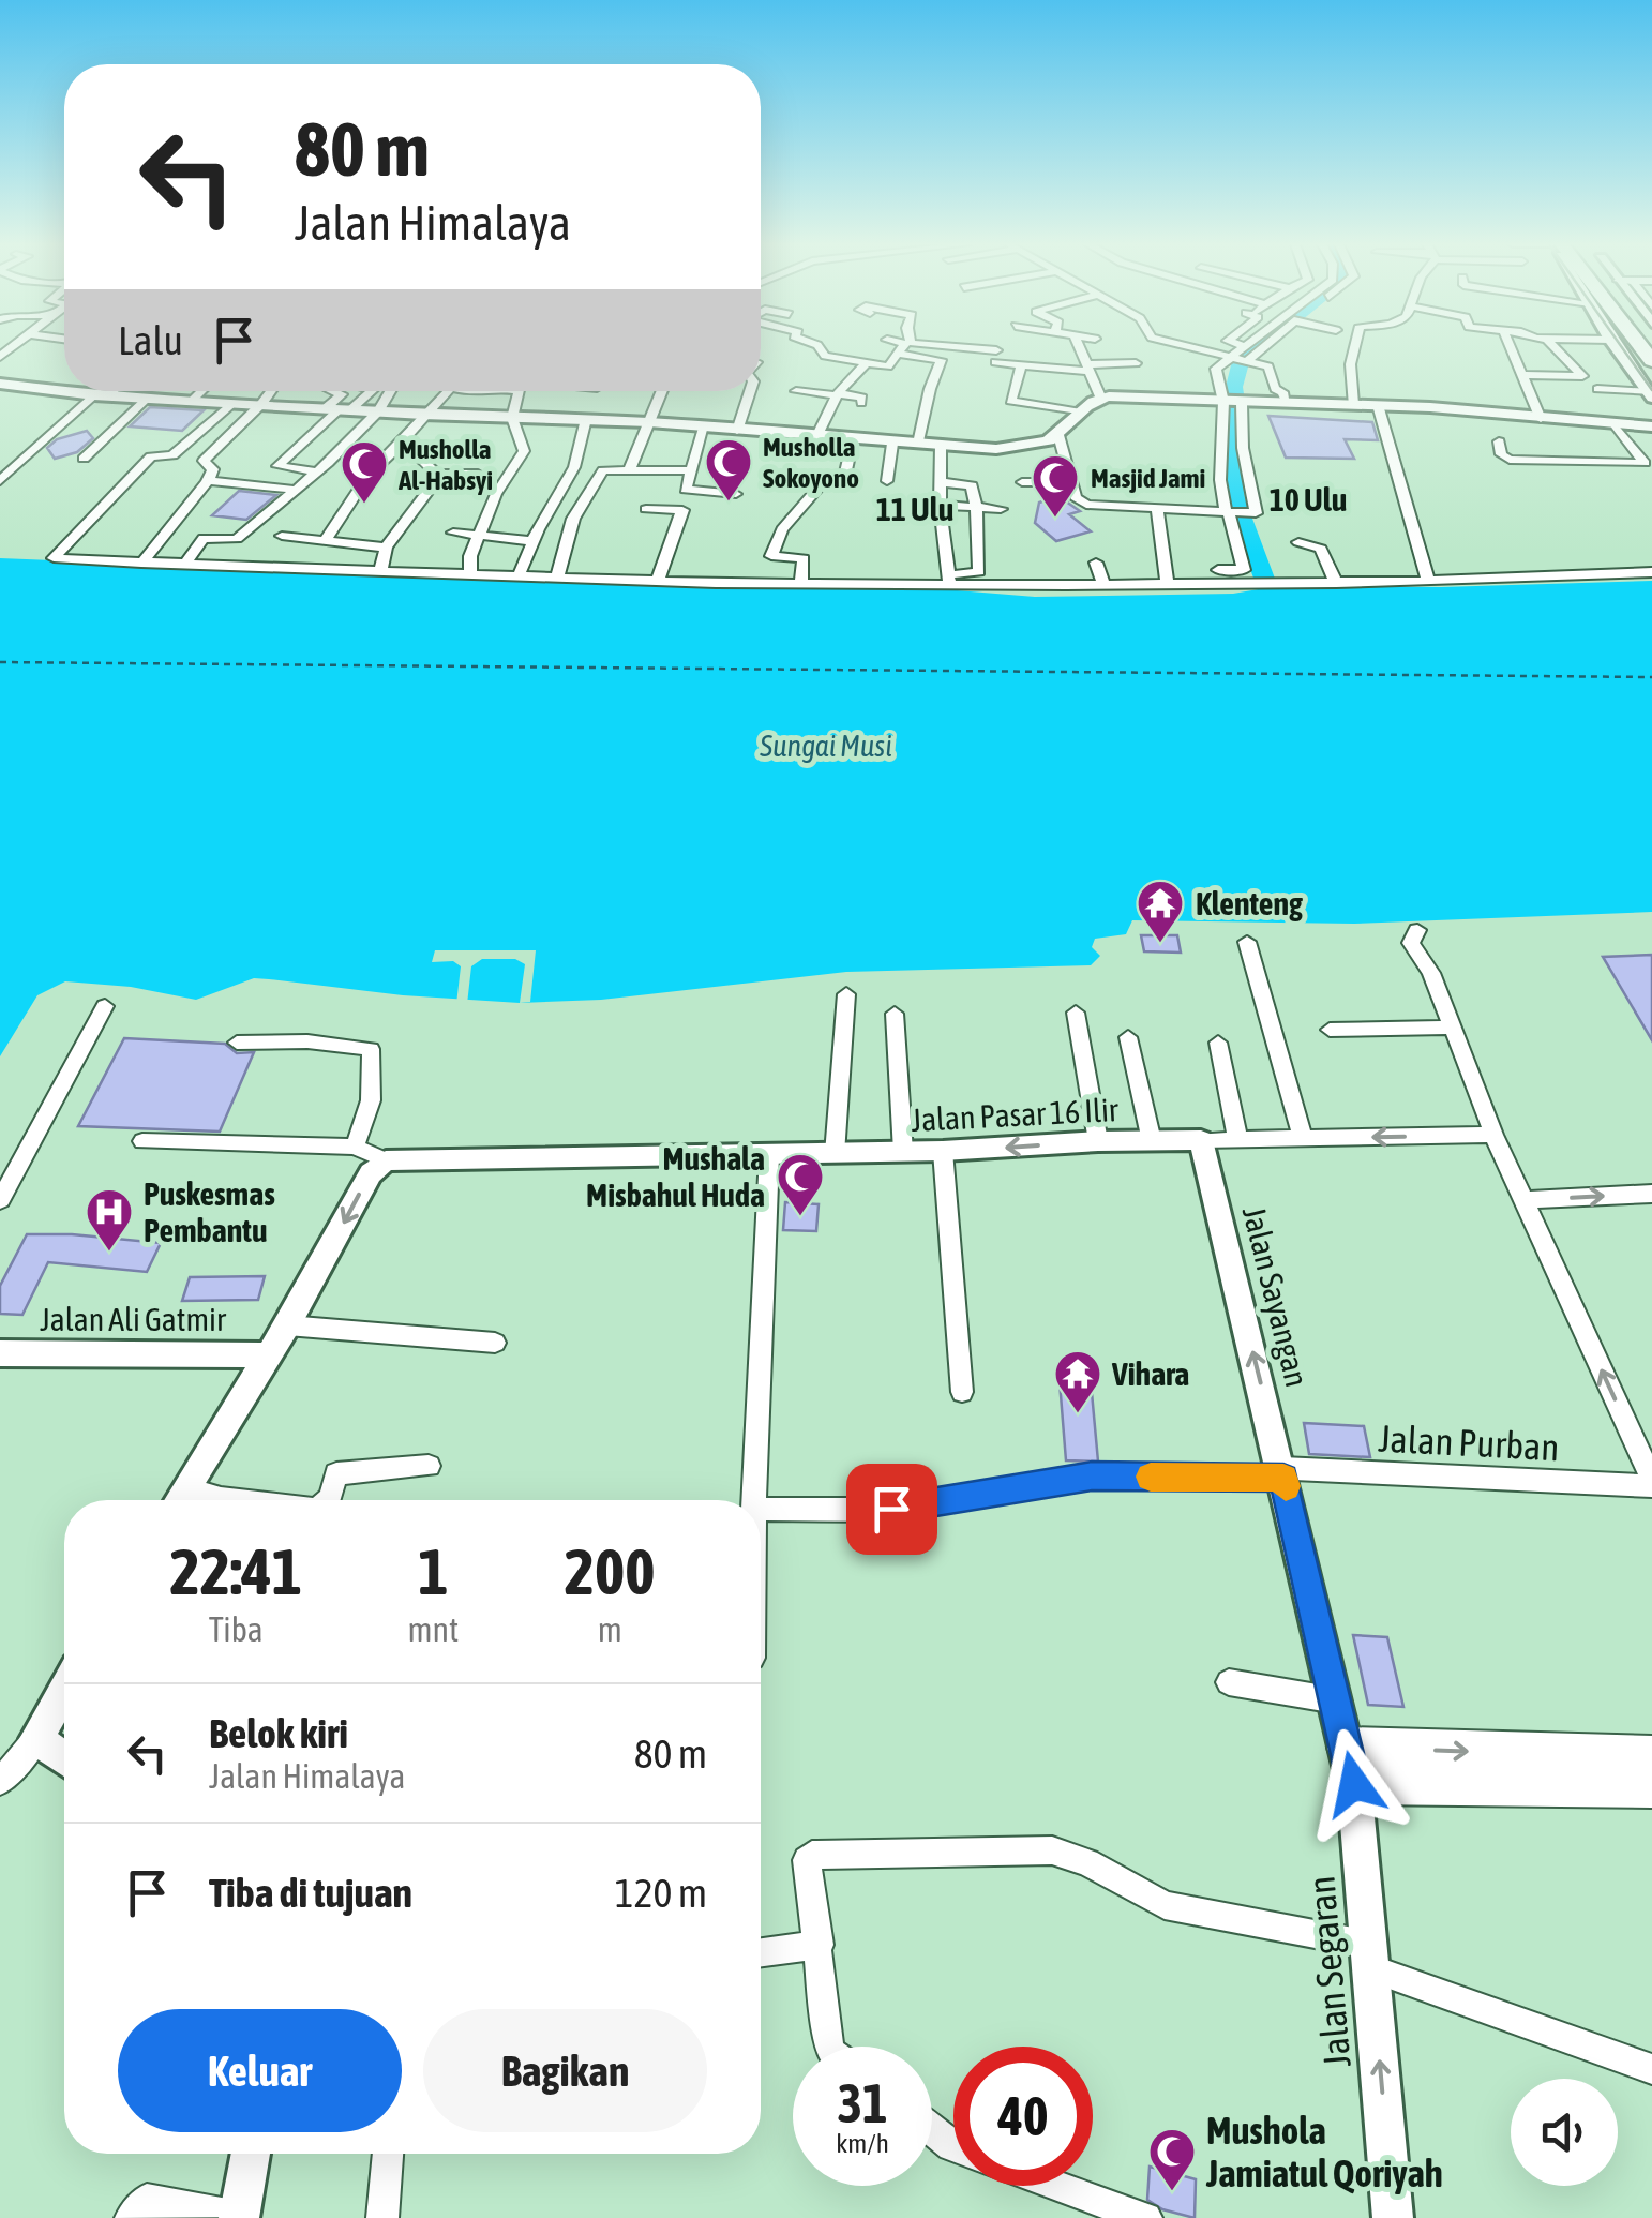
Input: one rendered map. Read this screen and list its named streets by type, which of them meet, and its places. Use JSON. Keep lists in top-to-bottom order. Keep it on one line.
{"streets":{"street":["Jalan Pasar 16 Ilir","Jalan Sayangan","Jalan Ali Gatmir","Jalan Purban","Jalan Segaran"]},"crossings":[["Jalan Pasar 16 Ilir","Jalan Sayangan"],["Jalan Sayangan","Jalan Purban"],["Jalan Sayangan","Jalan Segaran"],["Jalan Purban","Jalan Segaran"]],"one_way":["Jalan Sayangan"],"districts":["10 Ulu","11 Ulu"],"water":["Sungai Musi"],"places":{"mosque":["Musholla Sokoyono","Musholla Al-Habsyi","Masjid Jami","Mushala Misbahul Huda","Mushola Jamiatul Qoriyah"],"temple":["Klenteng","Vihara"],"hospital":["Puskesmas Pembantu"]},"page":{"turn":["80 m","Jalan Himalaya"],"then":"Lalu","eta":["22:41","Tiba","1","mnt","200","m"],"list":[{"name":"Belok kiri","note":"Jalan Himalaya","value":"80 m"},{"name":"Tiba di tujuan","value":"120 m"}],"buttons":["Keluar","Bagikan"],"speed":"31 km/h","limit":"40"}}
